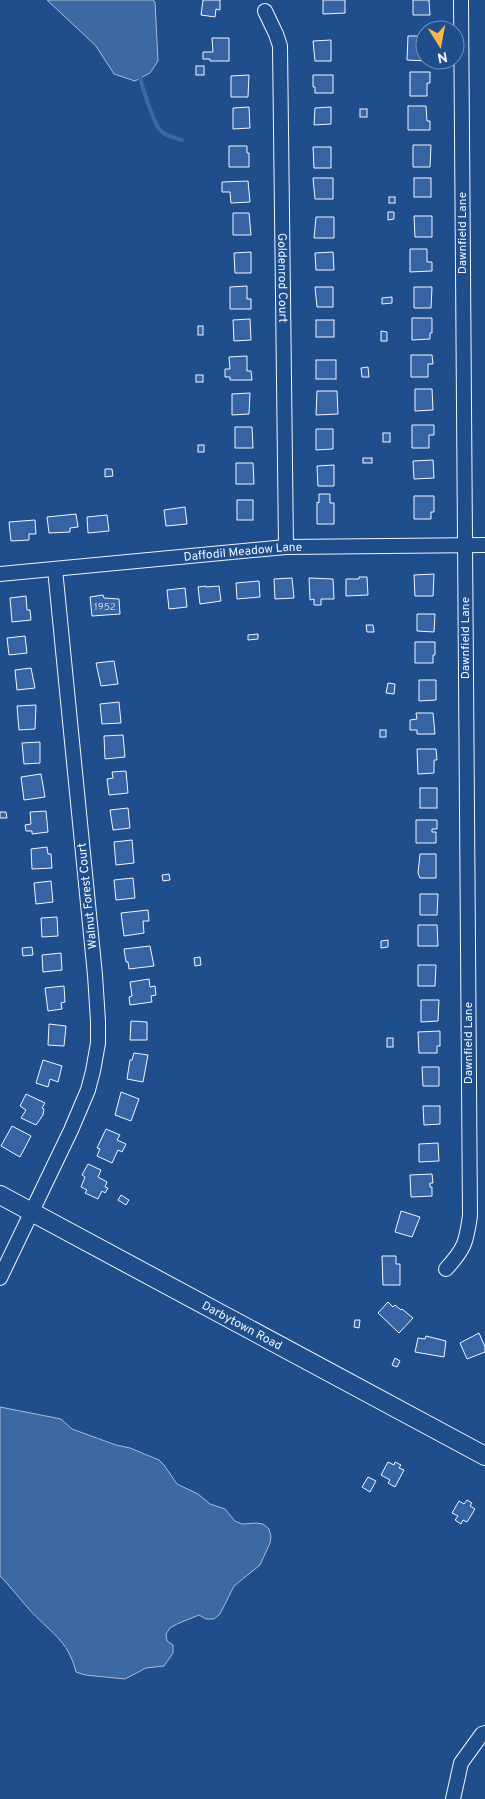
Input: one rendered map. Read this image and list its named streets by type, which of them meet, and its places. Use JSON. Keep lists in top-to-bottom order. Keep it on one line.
{"streets":{"main road":["Darbytown Road"],"street":["Dawnfield Lane","Goldenrod Court","Daffodil Meadow Lane","Walnut Forest Court"]},"crossings":[["Dawnfield Lane","Daffodil Meadow Lane"],["Goldenrod Court","Daffodil Meadow Lane"],["Daffodil Meadow Lane","Walnut Forest Court"],["Walnut Forest Court","Darbytown Road"]],"house_numbers":["1952"],"north":"bottom"}
